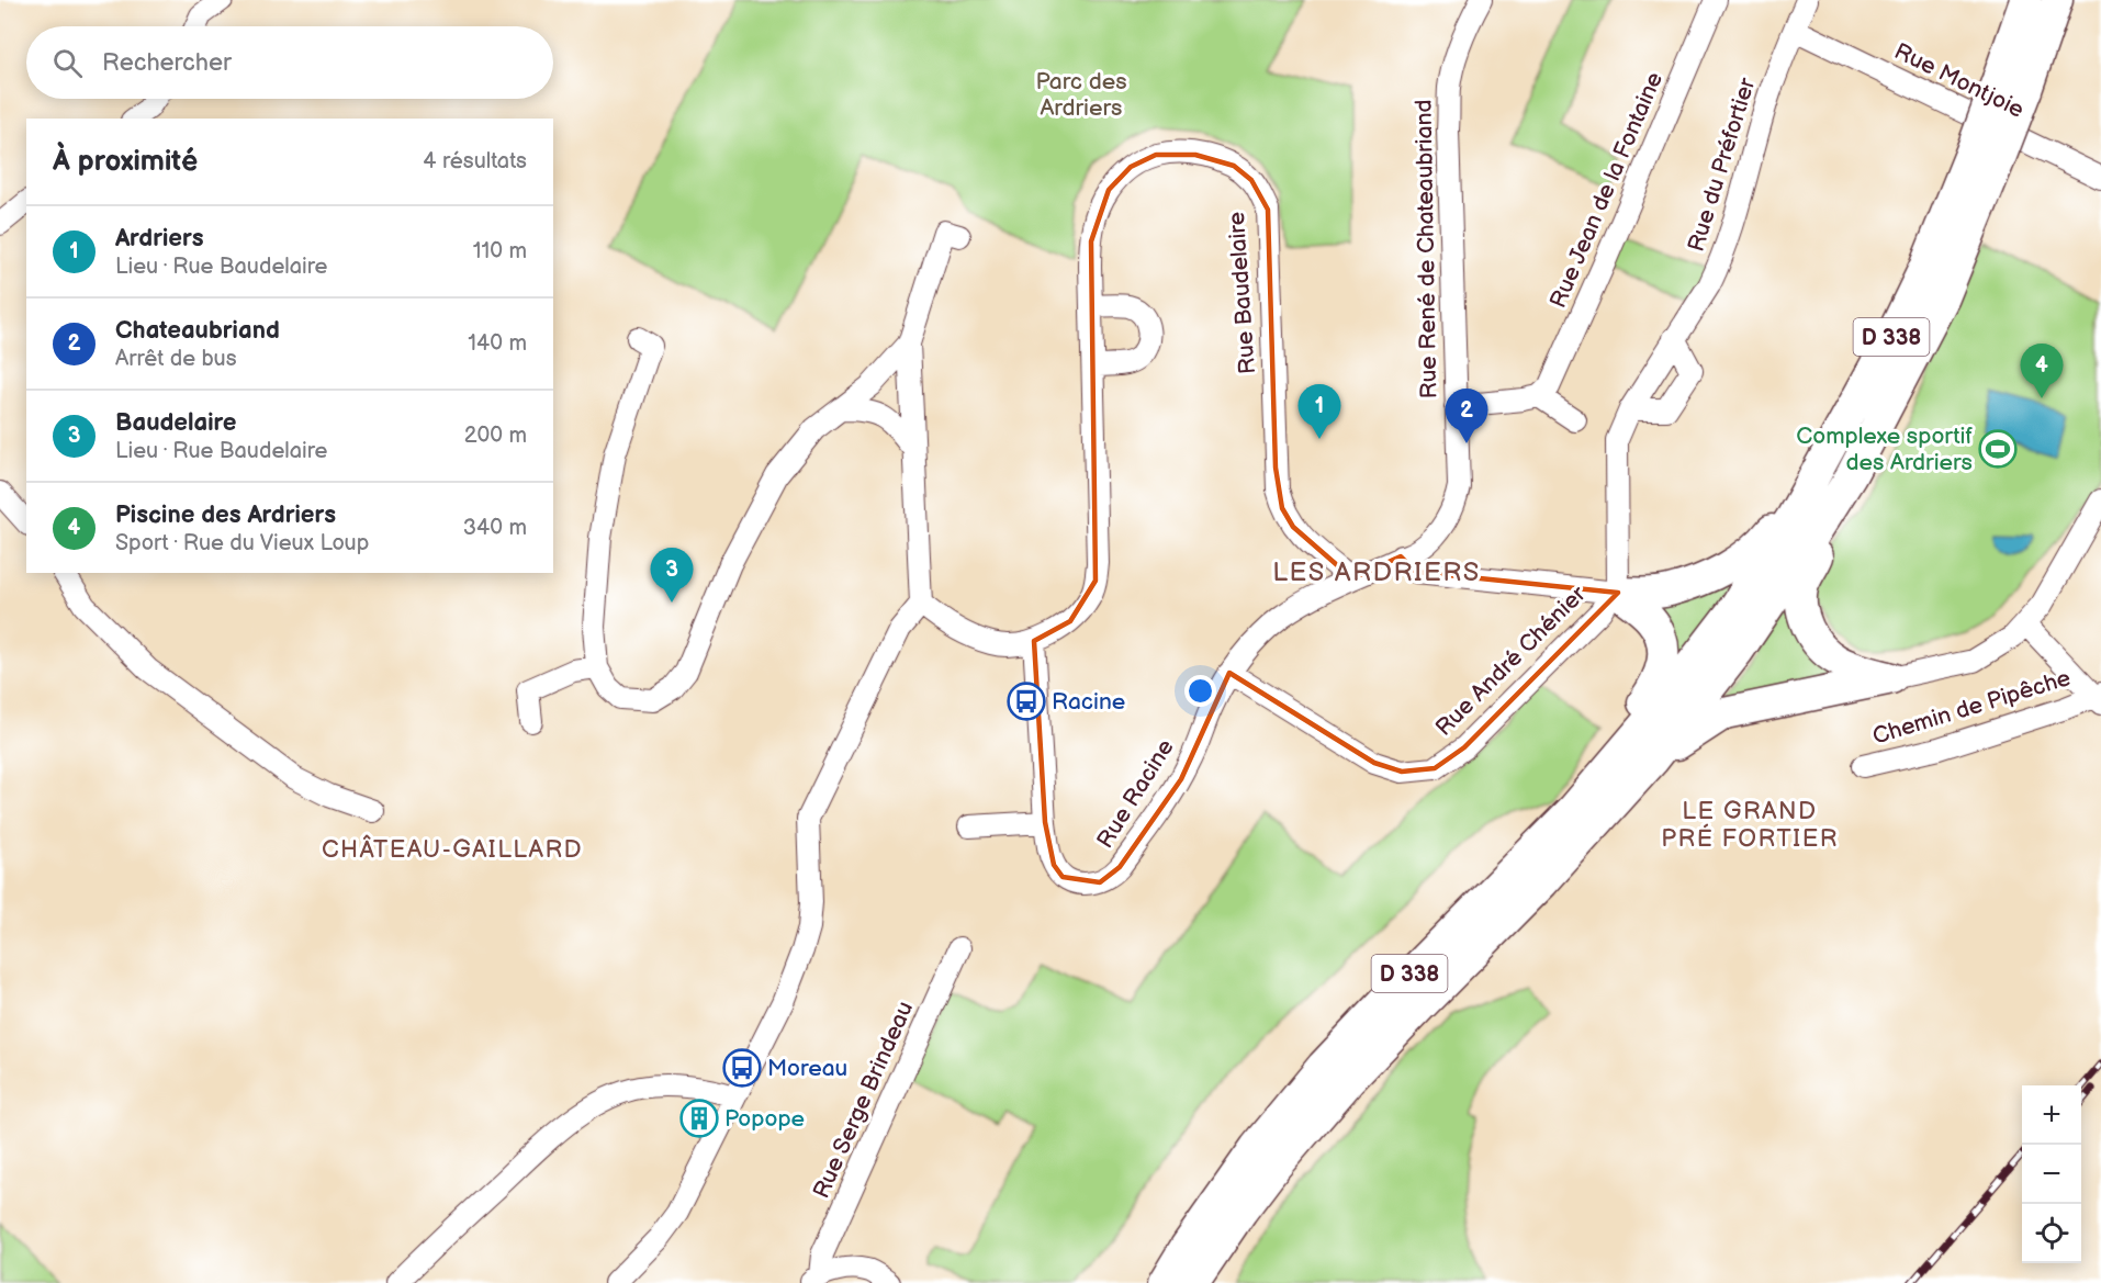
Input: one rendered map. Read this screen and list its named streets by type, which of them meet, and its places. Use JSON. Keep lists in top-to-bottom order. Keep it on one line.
{"streets":{"highway":["D 338"],"street":["Rue Montjoie","Rue du Préfortier","Rue Jean de la Fontaine","Rue René de Chateaubriand","Rue Baudelaire","Rue André Chénier","Chemin de Pipêche","Rue Racine","Rue Serge Brindeau"]},"crossings":[["Rue Montjoie","Rue du Préfortier"],["Rue du Préfortier","Rue André Chénier"],["Rue René de Chateaubriand","Rue Racine"],["Rue Baudelaire","Rue Racine"],["Rue André Chénier","Rue Racine"]],"districts":["LES ARDRIERS","LE GRAND PRÉ FORTIER","CHÂTEAU-GAILLARD"],"parks":["Parc des Ardriers"],"places":{"sports":["Complexe sportif des Ardriers"],"bus stop":["Racine","Moreau"],"building":["Popope"]},"page":{"search":"Rechercher","heading":["À proximité","4 résultats"],"list":[{"mark":"1","name":"Ardriers","note":"Lieu · Rue Baudelaire","value":"110 m"},{"mark":"2","name":"Chateaubriand","note":"Arrêt de bus","value":"140 m"},{"mark":"3","name":"Baudelaire","note":"Lieu · Rue Baudelaire","value":"200 m"},{"mark":"4","name":"Piscine des Ardriers","note":"Sport · Rue du Vieux Loup","value":"340 m"}],"pins":["4","1","2","3"],"map_buttons":["+","−"]}}
